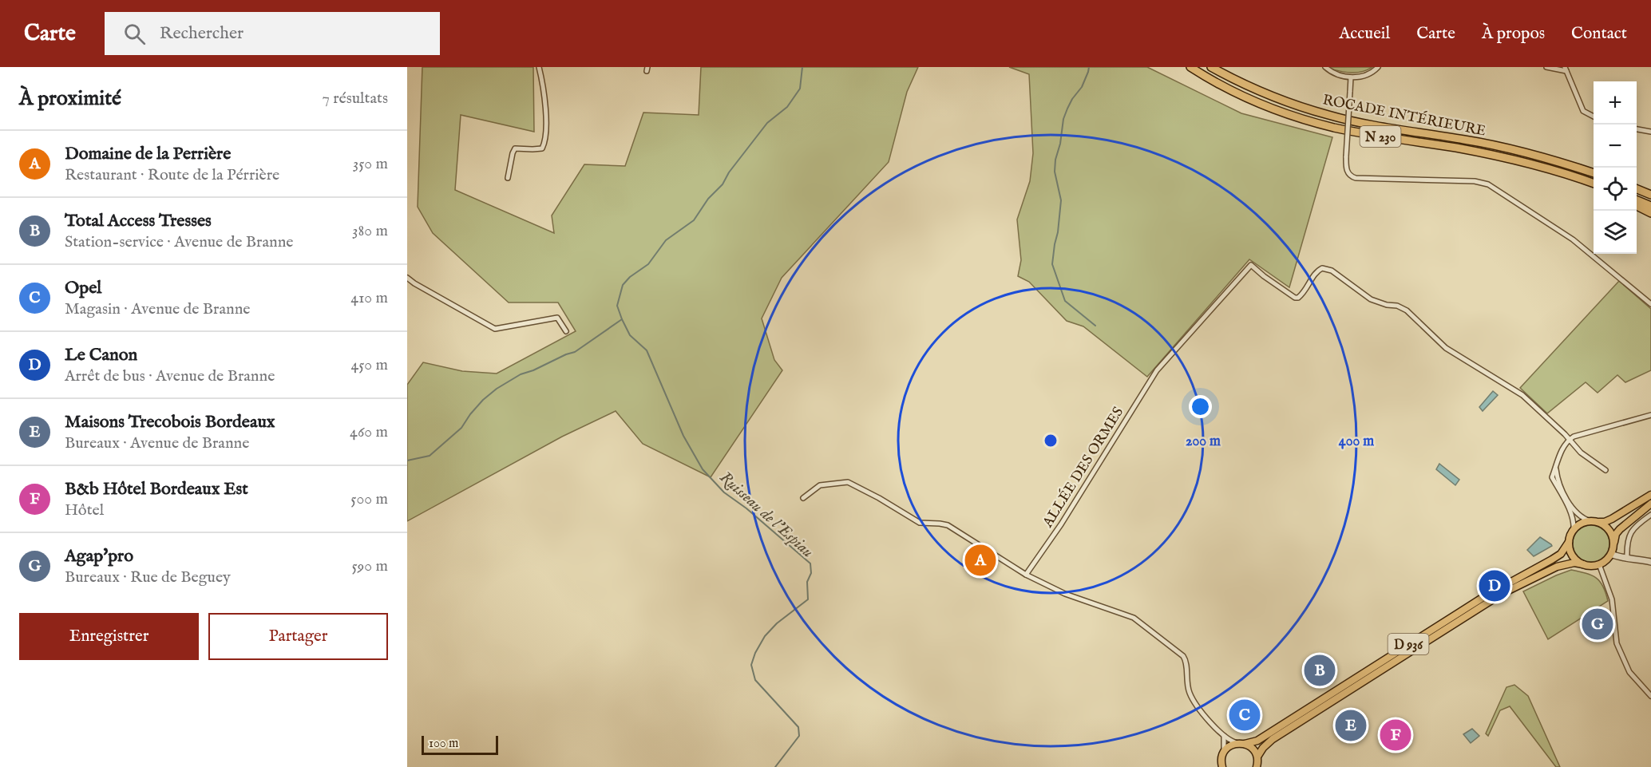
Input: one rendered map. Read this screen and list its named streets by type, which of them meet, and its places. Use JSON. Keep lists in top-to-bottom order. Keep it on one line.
{"streets":{"highway":["ROCADE INTÉRIEURE","N 230"],"main road":["D 936"],"street":["ALLÉE DES ORMES"]},"water":["Ruisseau de l'Espiau"],"scale_bar":"100 m","page":{"header":"Carte","search":"Rechercher","nav":["Accueil","Carte","À propos","Contact"],"heading":["À proximité","7 résultats"],"map_buttons":["+","−"],"list":[{"mark":"A","name":"Domaine de la Perrière","note":"Restaurant · Route de la Pérrière","value":"350 m"},{"mark":"B","name":"Total Access Tresses","note":"Station-service · Avenue de Branne","value":"380 m"},{"mark":"C","name":"Opel","note":"Magasin · Avenue de Branne","value":"410 m"},{"mark":"D","name":"Le Canon","note":"Arrêt de bus · Avenue de Branne","value":"450 m"},{"mark":"E","name":"Maisons Trecobois Bordeaux","note":"Bureaux · Avenue de Branne","value":"460 m"},{"mark":"F","name":"B&b Hôtel Bordeaux Est","note":"Hôtel","value":"500 m"},{"mark":"G","name":"Agap'pro","note":"Bureaux · Rue de Beguey","value":"590 m"}],"pins":["A","D","G","B","C","E","F"],"buttons":["Enregistrer","Partager"],"scale":"100 m"},"rings":["200 m","400 m"]}
